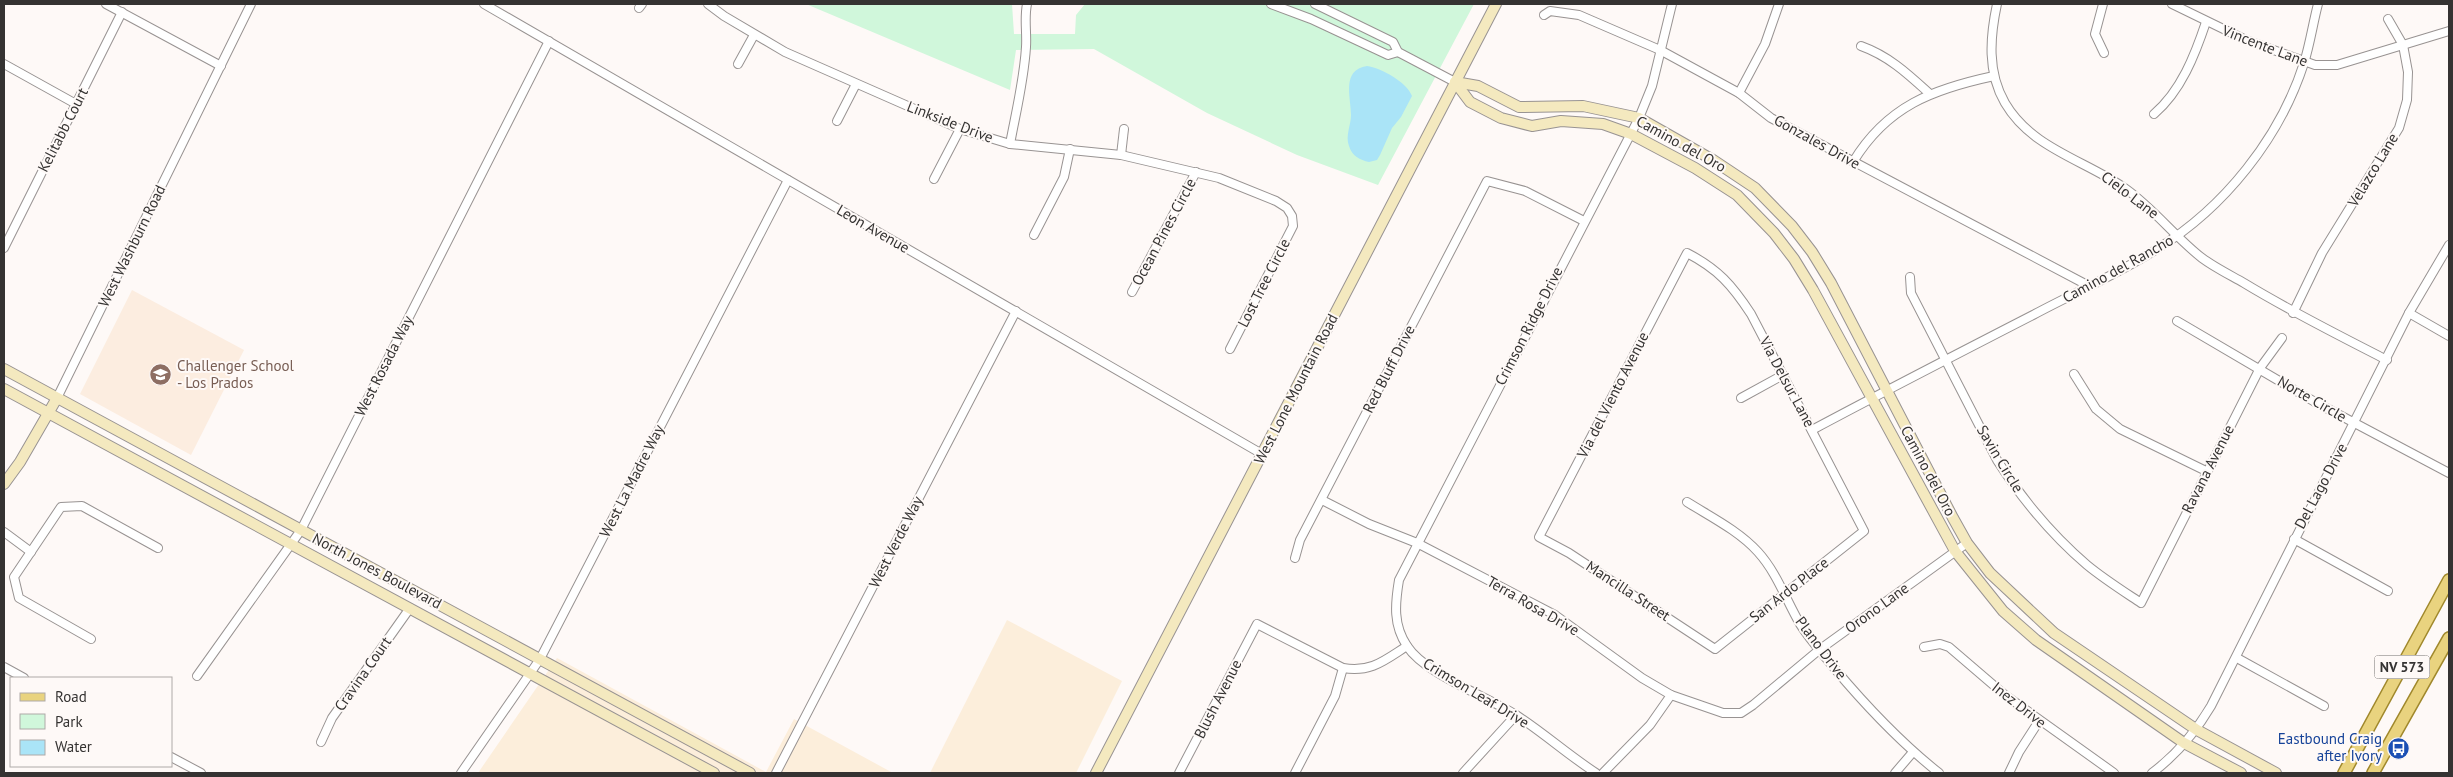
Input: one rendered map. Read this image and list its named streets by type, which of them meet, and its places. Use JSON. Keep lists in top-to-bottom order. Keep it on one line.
{"streets":{"main road":["Camino del Oro","West Washburn Road","West Lone Mountain Road","North Jones Boulevard","NV 573"],"street":["Vincente Lane","Linkside Drive","Kelitabb Court","Gonzales Drive","Velazco Lane","Cielo Lane","Leon Avenue","Ocean Pines Circle","Camino del Rancho","Lost Tree Circle","Crimson Ridge Drive","West Rosada Way","Red Bluff Drive","Via Delsur Lane","Via del Viento Avenue","Norte Circle","Savin Circle","Ravana Avenue","West La Madre Way","Del Lago Drive","West Verde Way","San Ardo Place","Mancilla Street","Terra Rosa Drive","Orono Lane","Plano Drive","Cravina Court","Crimson Leaf Drive","Blush Avenue","Inez Drive"]},"crossings":[["Vincente Lane","Velazco Lane"],["Vincente Lane","Camino del Rancho"],["Linkside Drive","Ocean Pines Circle"],["Linkside Drive","Lost Tree Circle"],["Gonzales Drive","Camino del Rancho"],["Gonzales Drive","Crimson Ridge Drive"],["Camino del Oro","Camino del Rancho"],["Camino del Oro","Crimson Ridge Drive"],["Camino del Oro","West Lone Mountain Road"],["Camino del Oro","Del Lago Drive"],["Camino del Oro","Orono Lane"],["Velazco Lane","Cielo Lane"],["Cielo Lane","Camino del Rancho"],["Cielo Lane","Del Lago Drive"],["Leon Avenue","West Rosada Way"],["Leon Avenue","West Lone Mountain Road"],["Leon Avenue","West La Madre Way"],["Leon Avenue","West Verde Way"],["West Washburn Road","North Jones Boulevard"],["Camino del Rancho","Via Delsur Lane"],["Camino del Rancho","Savin Circle"],["Crimson Ridge Drive","Red Bluff Drive"],["Crimson Ridge Drive","Terra Rosa Drive"],["Crimson Ridge Drive","Crimson Leaf Drive"],["West Rosada Way","North Jones Boulevard"],["Red Bluff Drive","Terra Rosa Drive"],["Via Delsur Lane","Via del Viento Avenue"],["Via Delsur Lane","San Ardo Place"],["Via del Viento Avenue","Mancilla Street"],["Norte Circle","Ravana Avenue"],["Norte Circle","Del Lago Drive"],["Savin Circle","Ravana Avenue"],["West La Madre Way","North Jones Boulevard"],["North Jones Boulevard","Cravina Court"],["San Ardo Place","Mancilla Street"],["San Ardo Place","Plano Drive"],["Terra Rosa Drive","Orono Lane"],["Orono Lane","Plano Drive"]],"places":{"school or university":["Challenger School - Los Prados"],"bus stop":["Eastbound Craig after Ivory"]},"legend":["Road","Park","Water"]}
